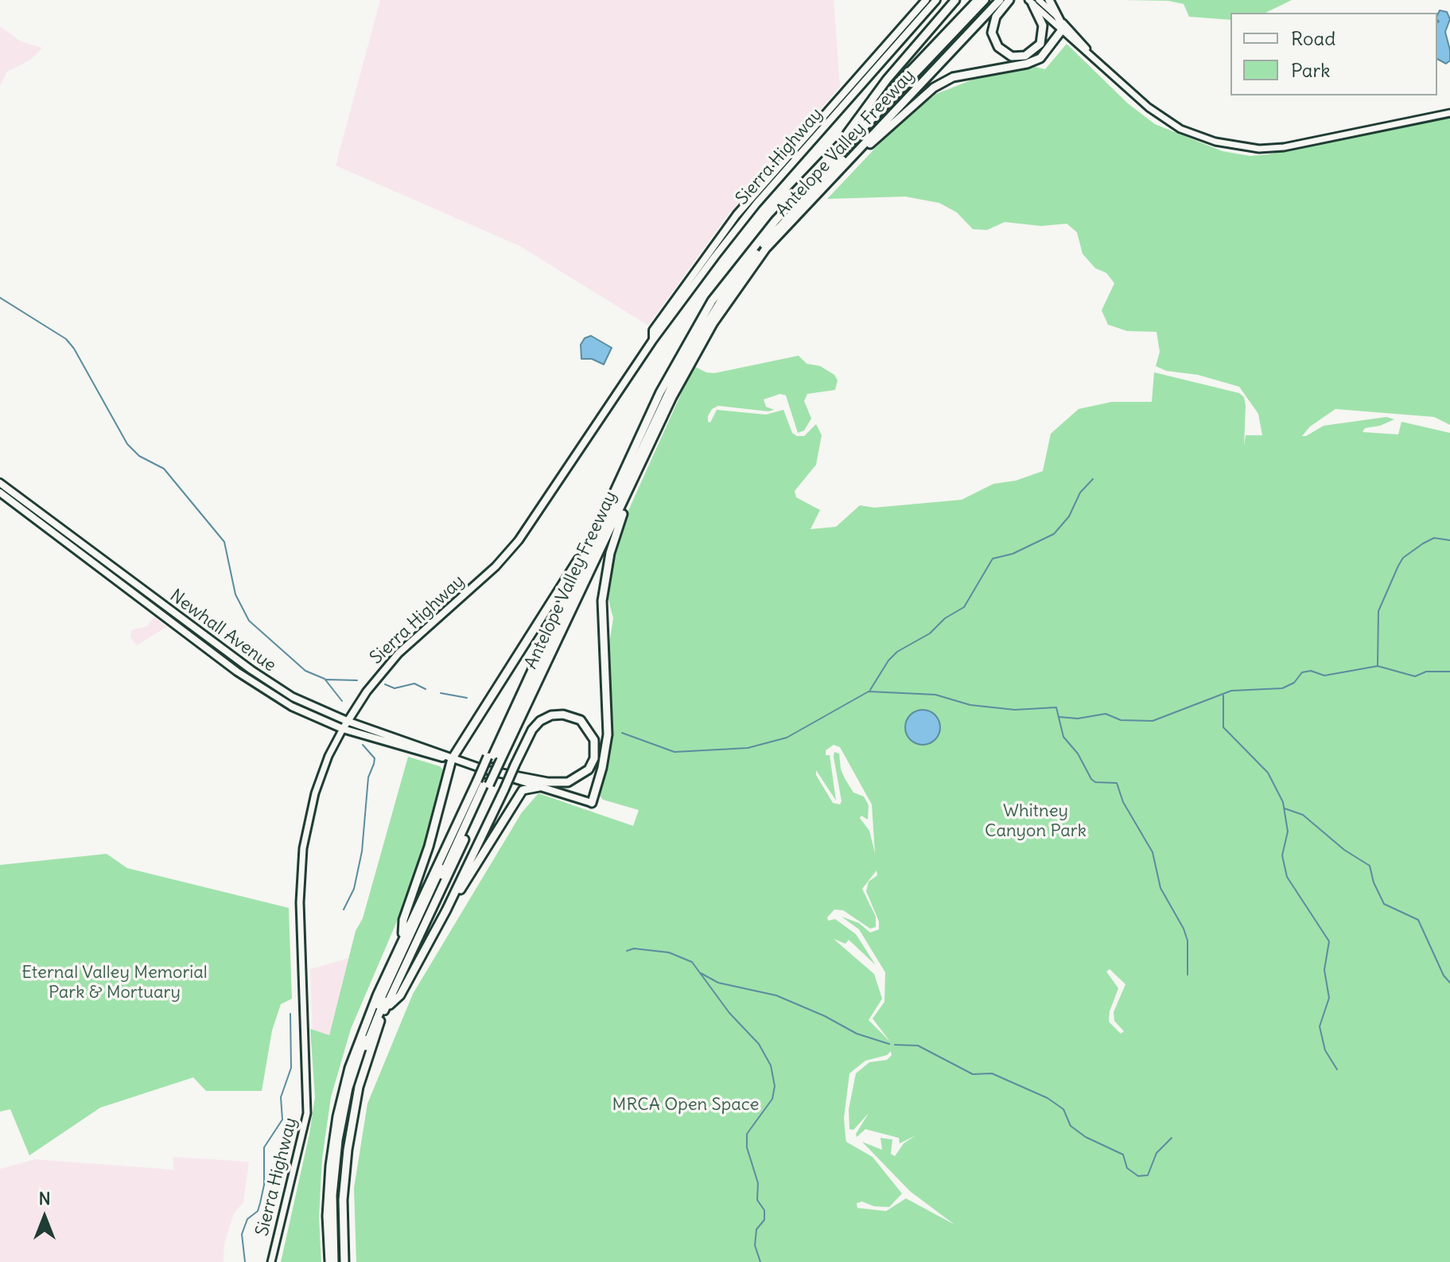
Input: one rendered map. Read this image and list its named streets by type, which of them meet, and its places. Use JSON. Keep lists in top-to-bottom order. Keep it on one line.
{"streets":{"highway":["Antelope Valley Freeway"],"main road":["Sierra Highway","Newhall Avenue"]},"crossings":[["Sierra Highway","Newhall Avenue"]],"parks":["Whitney Canyon Park","Eternal Valley Memorial Park & Mortuary","MRCA Open Space"],"legend":["Road","Park"],"north":"top"}
